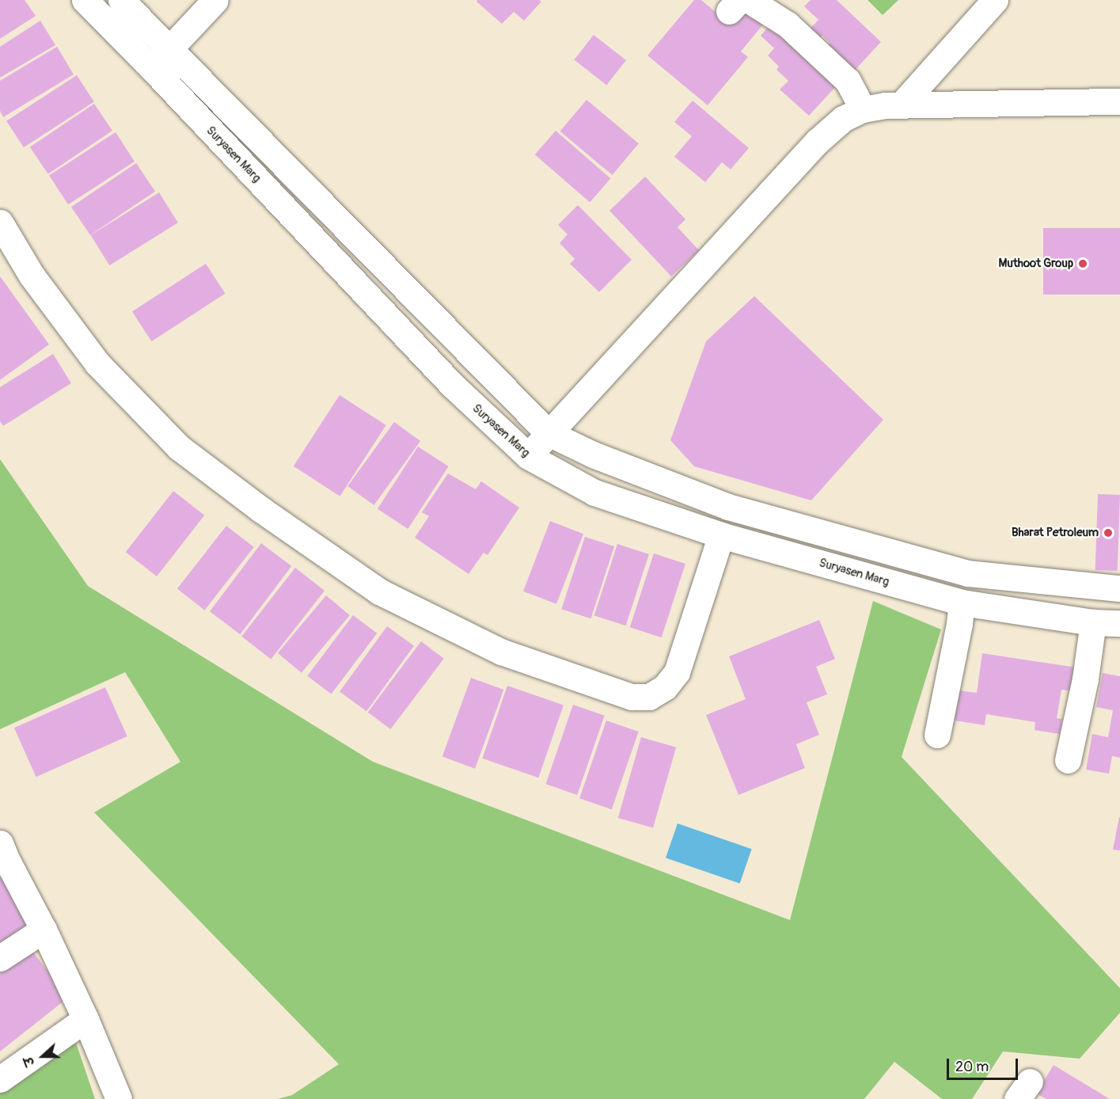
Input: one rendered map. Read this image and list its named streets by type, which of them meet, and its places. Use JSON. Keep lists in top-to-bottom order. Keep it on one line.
{"streets":{"street":["Suryasen Marg"]},"places":["Muthoot Group","Bharat Petroleum"],"scale_bar":"20 m","north":"left"}
